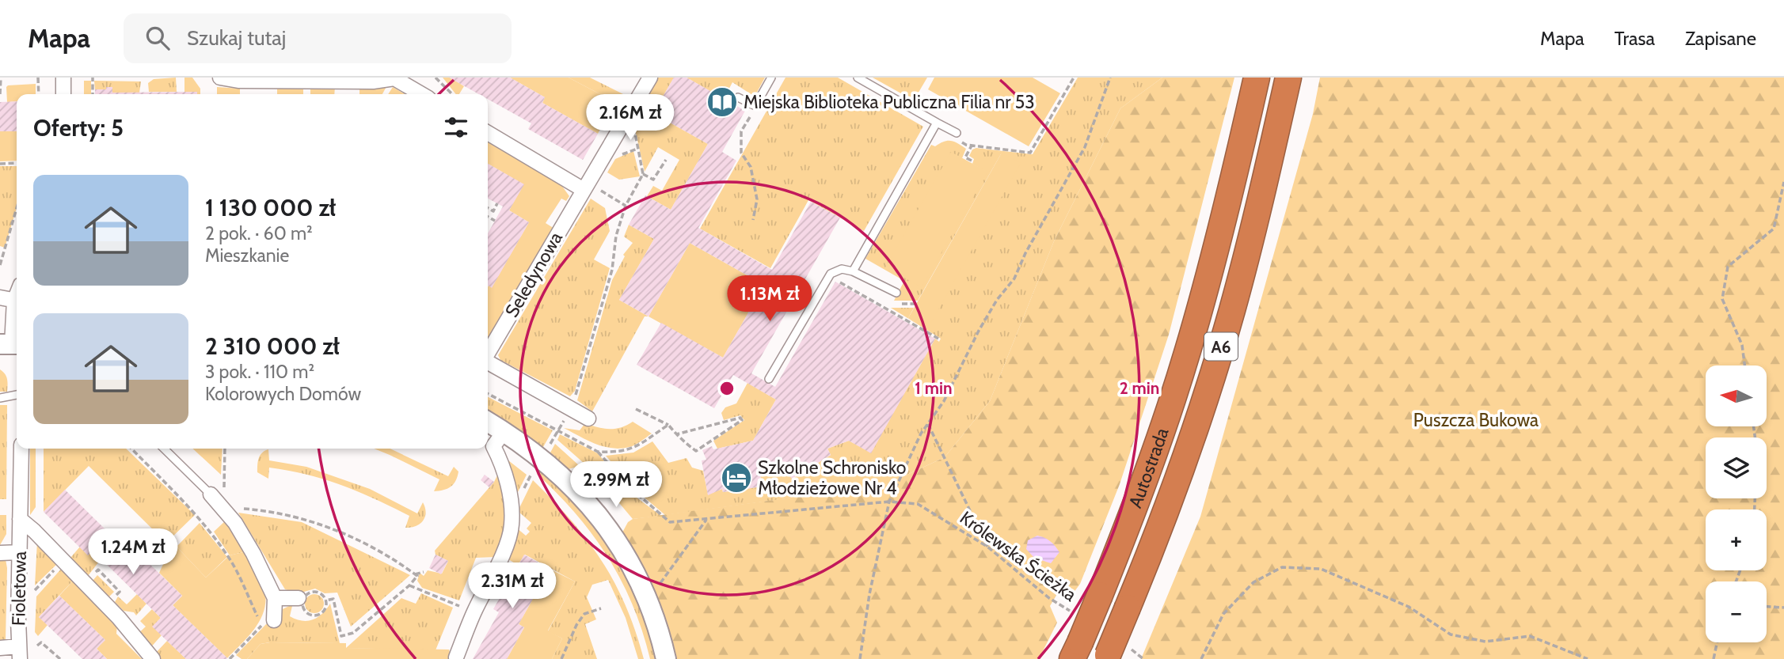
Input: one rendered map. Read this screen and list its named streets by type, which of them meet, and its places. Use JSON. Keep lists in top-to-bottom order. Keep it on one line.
{"streets":{"highway":["A6","Autostrada"],"street":["Seledynowa","Fioletowa"],"path":["Królewska Ścieżka"]},"parks":["Puszcza Bukowa"],"places":{"library":["Miejska Biblioteka Publiczna Filia nr 53"],"hotel":["Szkolne Schronisko Młodzieżowe Nr 4"]},"north":"left","page":{"header":"Mapa","search":"Szukaj tutaj","nav":["Mapa","Trasa","Zapisane"],"price":["2.16M zł","1.13M zł","2.99M zł","1.24M zł","2.31M zł"],"heading":"Oferty: 5","list":[{"name":"1 130 000 zł","note":"2 pok. · 60 m² · Mieszkanie"},{"name":"2 310 000 zł","note":"3 pok. · 110 m² · Kolorowych Domów"}],"map_buttons":["+","−"]},"rings":["1 min","2 min"]}
